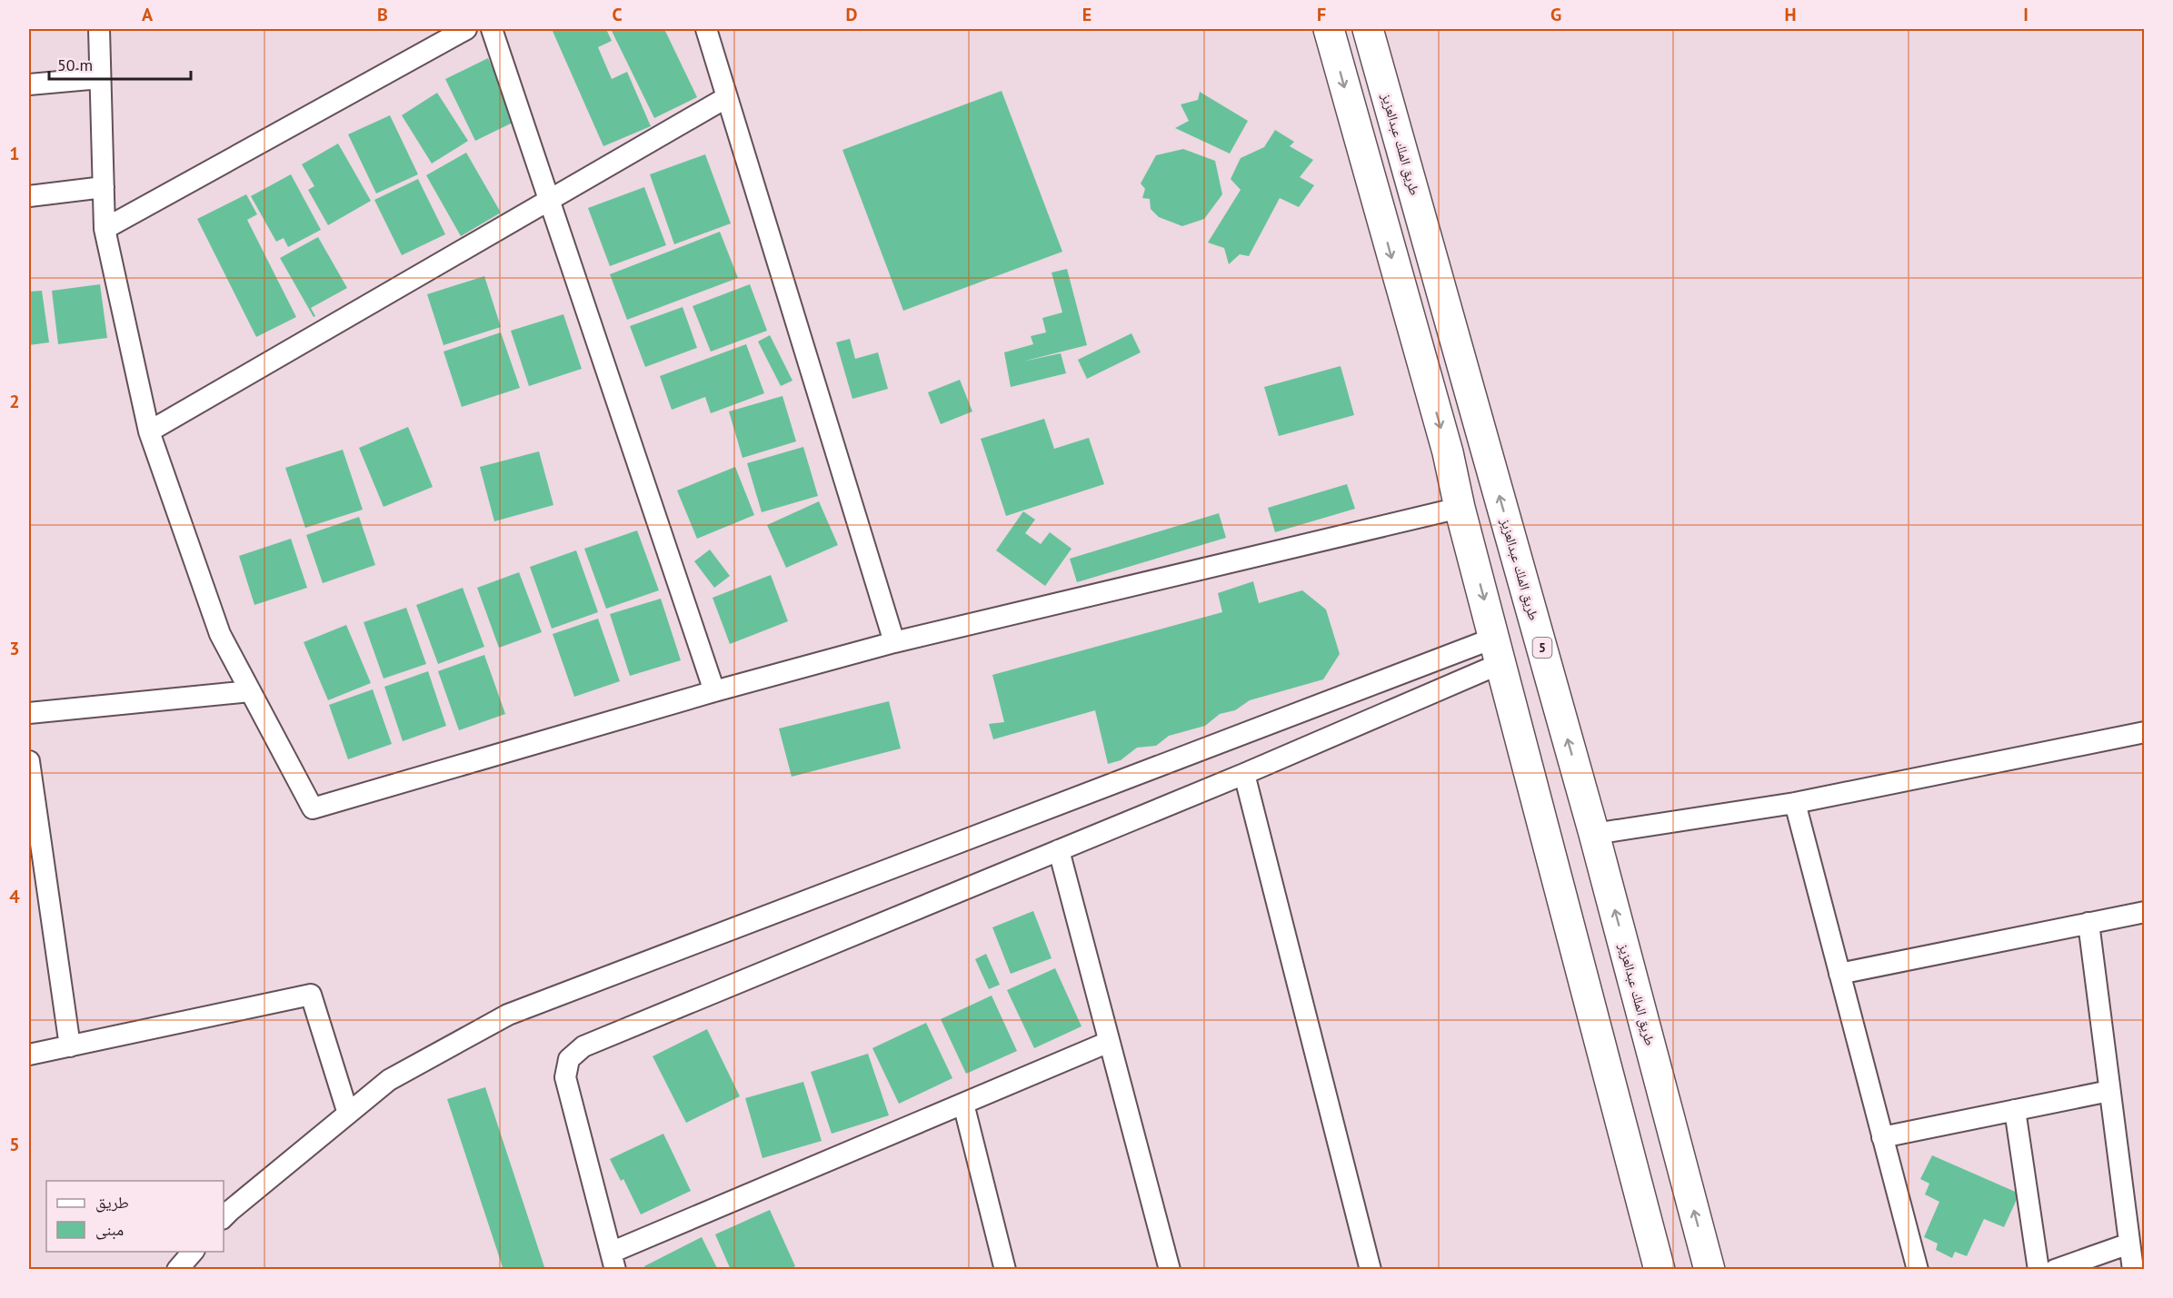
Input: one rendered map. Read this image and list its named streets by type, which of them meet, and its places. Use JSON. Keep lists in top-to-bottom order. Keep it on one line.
{"streets":{"highway":["طريق الملك عبدالعزيز","5"]},"legend":["طريق","مبنى"],"scale_bar":"50 m","grid":{"columns":["A","B","C","D","E","F","G","H","I"],"rows":["1","2","3","4","5"]}}
